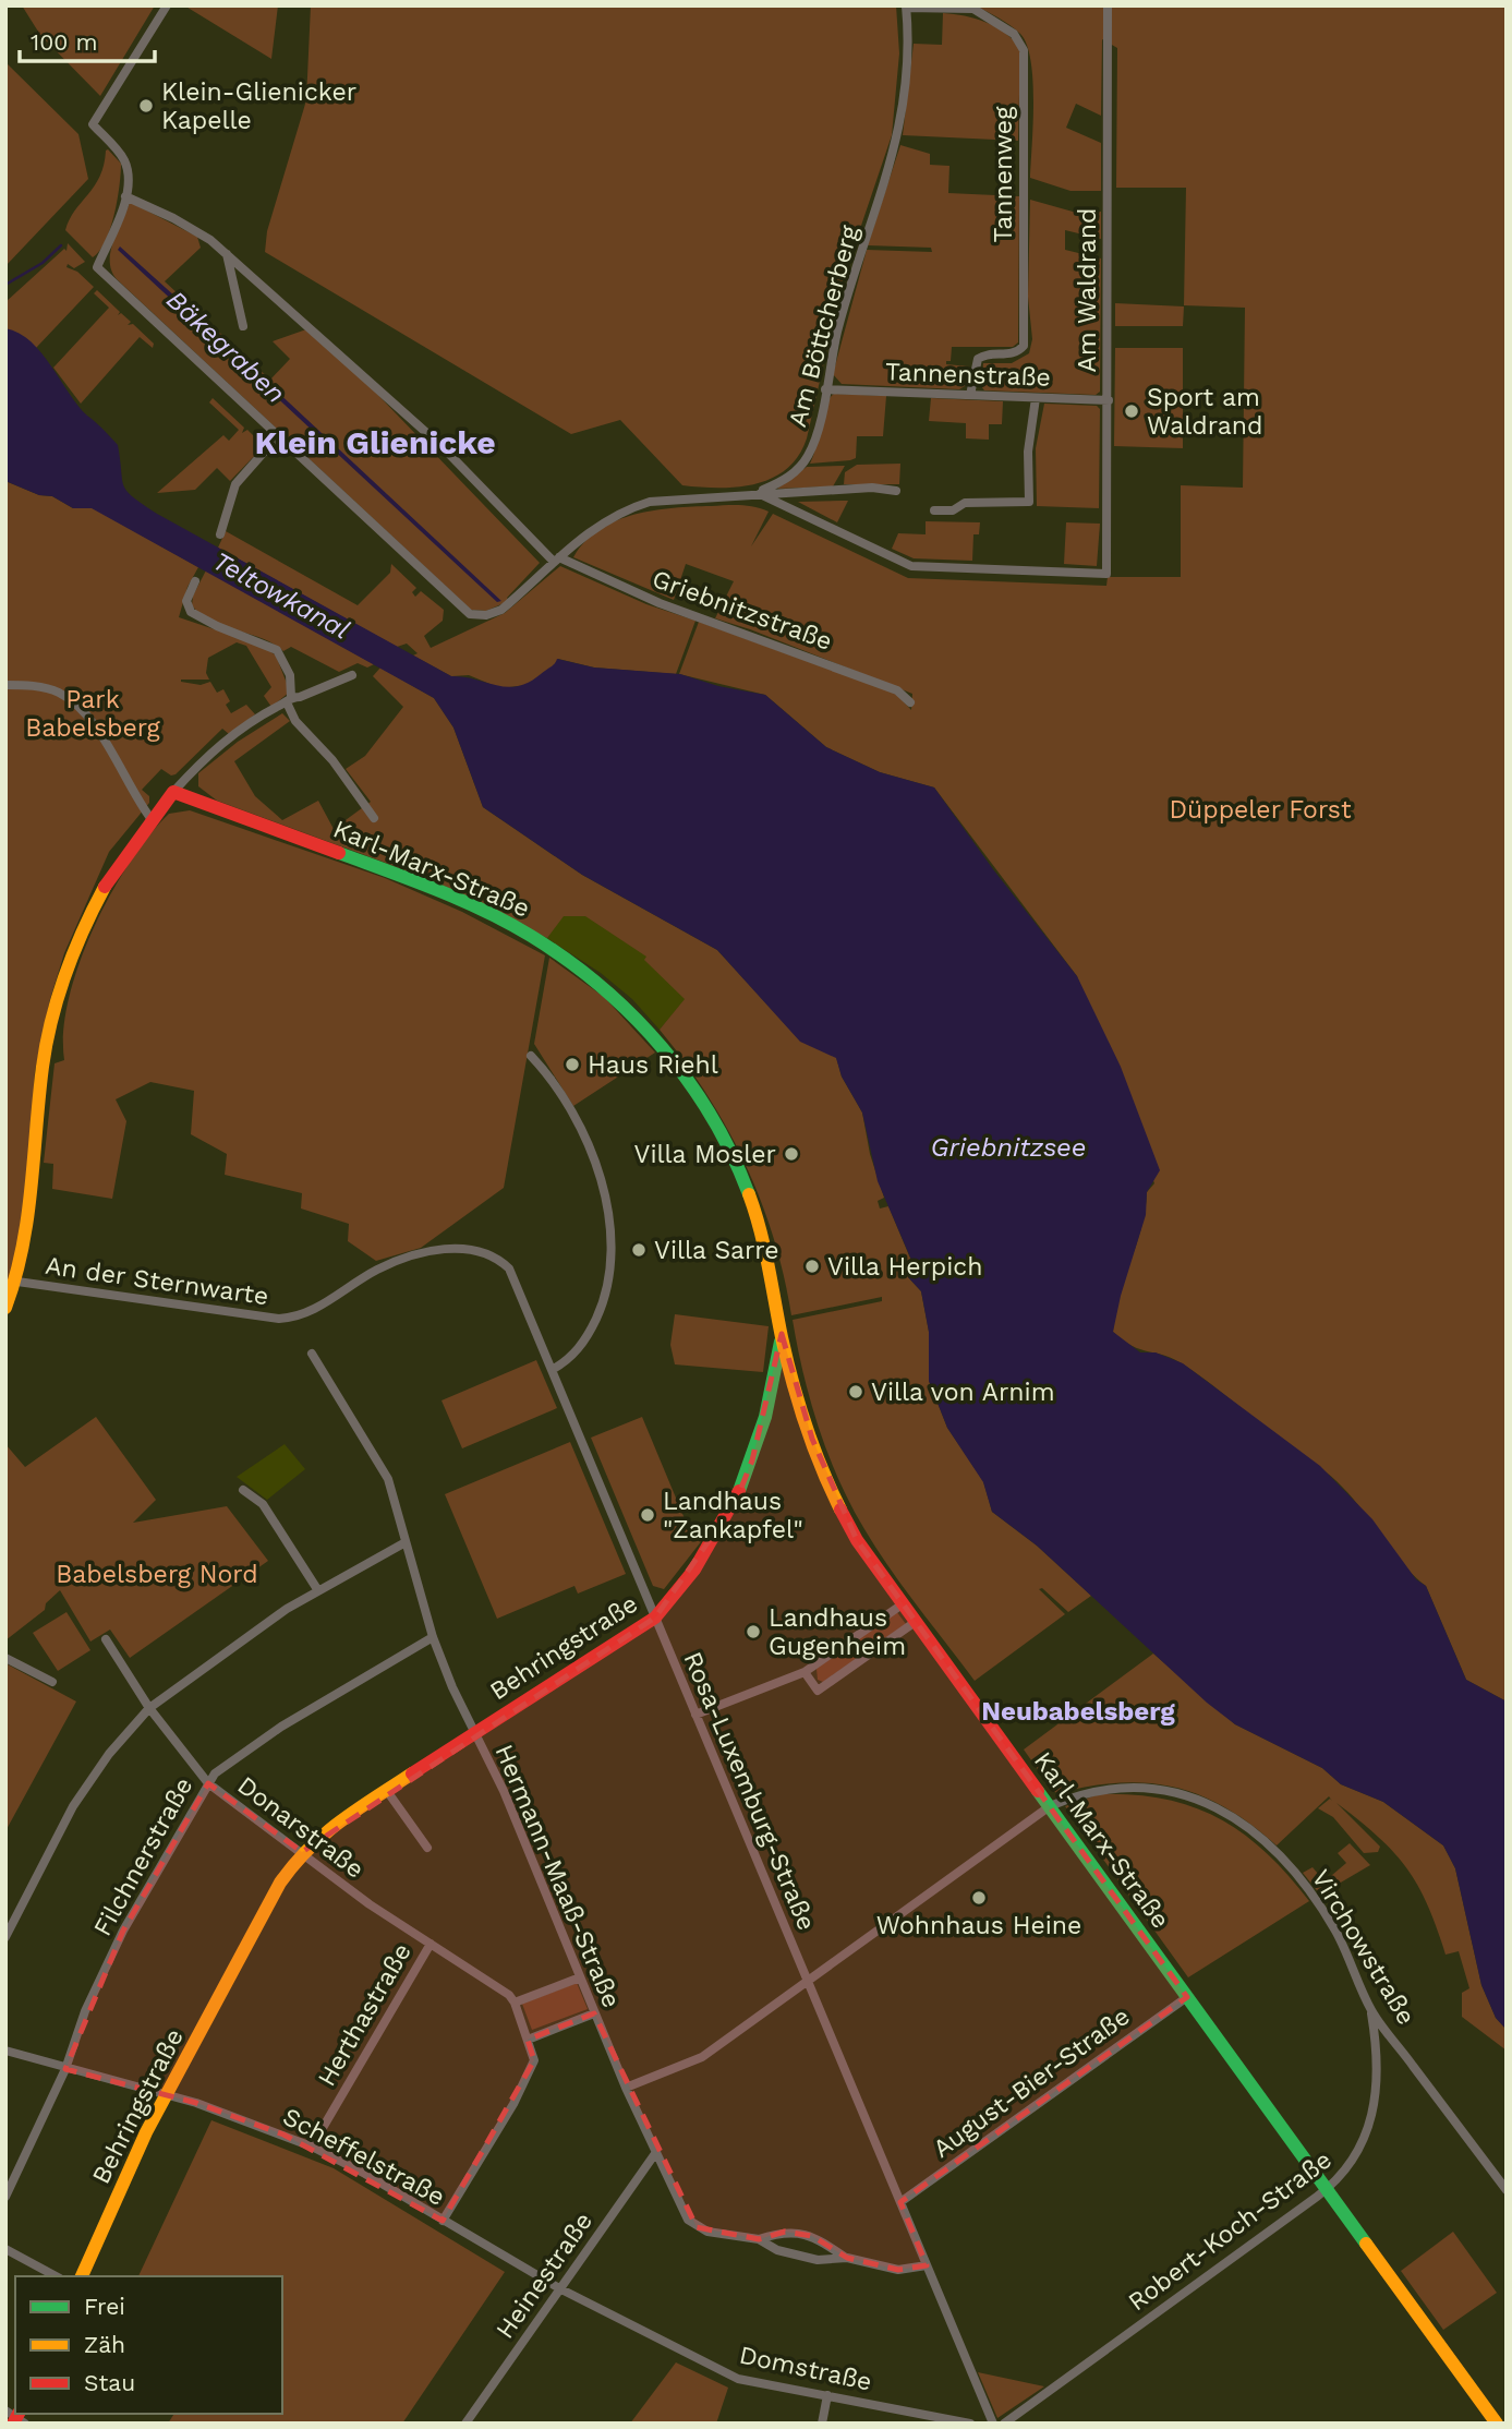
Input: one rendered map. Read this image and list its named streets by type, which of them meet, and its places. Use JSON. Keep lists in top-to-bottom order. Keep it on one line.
{"streets":{"street":["Tannenweg","Am Waldrand","Am Böttcherberg","Tannenstraße","Griebnitzstraße","Karl-Marx-Straße","An der Sternwarte","Behringstraße","Rosa-Luxemburg-Straße","Donarstraße","Filchnerstraße","Hermann-Maaß-Straße","Virchowstraße","Herthastraße","August-Bier-Straße","Scheffelstraße","Robert-Koch-Straße","Heinestraße","Domstraße"]},"crossings":[["Tannenweg","Am Böttcherberg"],["Tannenweg","Tannenstraße"],["Am Waldrand","Am Böttcherberg"],["Am Waldrand","Tannenstraße"],["Am Böttcherberg","Tannenstraße"],["Karl-Marx-Straße","Behringstraße"],["Karl-Marx-Straße","Virchowstraße"],["Karl-Marx-Straße","August-Bier-Straße"],["Karl-Marx-Straße","Robert-Koch-Straße"],["An der Sternwarte","Rosa-Luxemburg-Straße"],["Behringstraße","Rosa-Luxemburg-Straße"],["Behringstraße","Donarstraße"],["Behringstraße","Hermann-Maaß-Straße"],["Behringstraße","Scheffelstraße"],["Rosa-Luxemburg-Straße","Hermann-Maaß-Straße"],["Rosa-Luxemburg-Straße","Virchowstraße"],["Rosa-Luxemburg-Straße","August-Bier-Straße"],["Donarstraße","Filchnerstraße"],["Donarstraße","Herthastraße"],["Filchnerstraße","Hermann-Maaß-Straße"],["Filchnerstraße","Scheffelstraße"],["Hermann-Maaß-Straße","Virchowstraße"],["Hermann-Maaß-Straße","Heinestraße"],["Virchowstraße","Robert-Koch-Straße"],["Herthastraße","Scheffelstraße"],["Scheffelstraße","Heinestraße"],["Scheffelstraße","Domstraße"],["Heinestraße","Domstraße"]],"districts":["Klein Glienicke","Neubabelsberg"],"water":["Bäkegraben","Teltowkanal","Griebnitzsee"],"parks":["Park Babelsberg","Düppeler Forst","Babelsberg Nord"],"places":["Klein-Glienicker Kapelle","Sport am Waldrand","Haus Riehl","Villa Mosler","Villa Sarre","Villa Herpich","Villa von Arnim","Landhaus \"Zankapfel\"","Landhaus Gugenheim","Wohnhaus Heine"],"legend":["Frei","Zäh","Stau"],"scale_bar":"100 m"}
